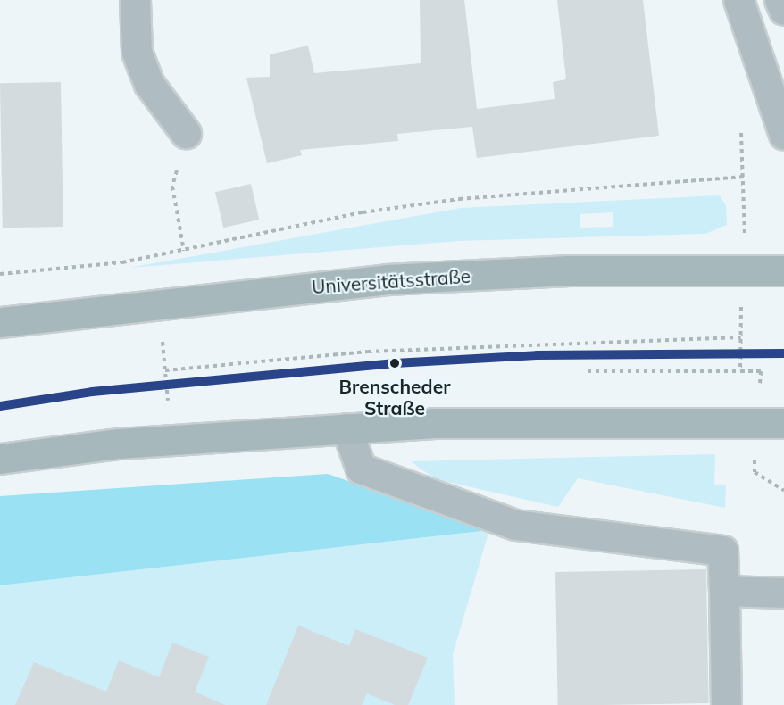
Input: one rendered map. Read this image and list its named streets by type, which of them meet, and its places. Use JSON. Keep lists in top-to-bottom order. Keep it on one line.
{"streets":{"highway":["Universitätsstraße"]},"places":["Brenscheder Straße"]}
